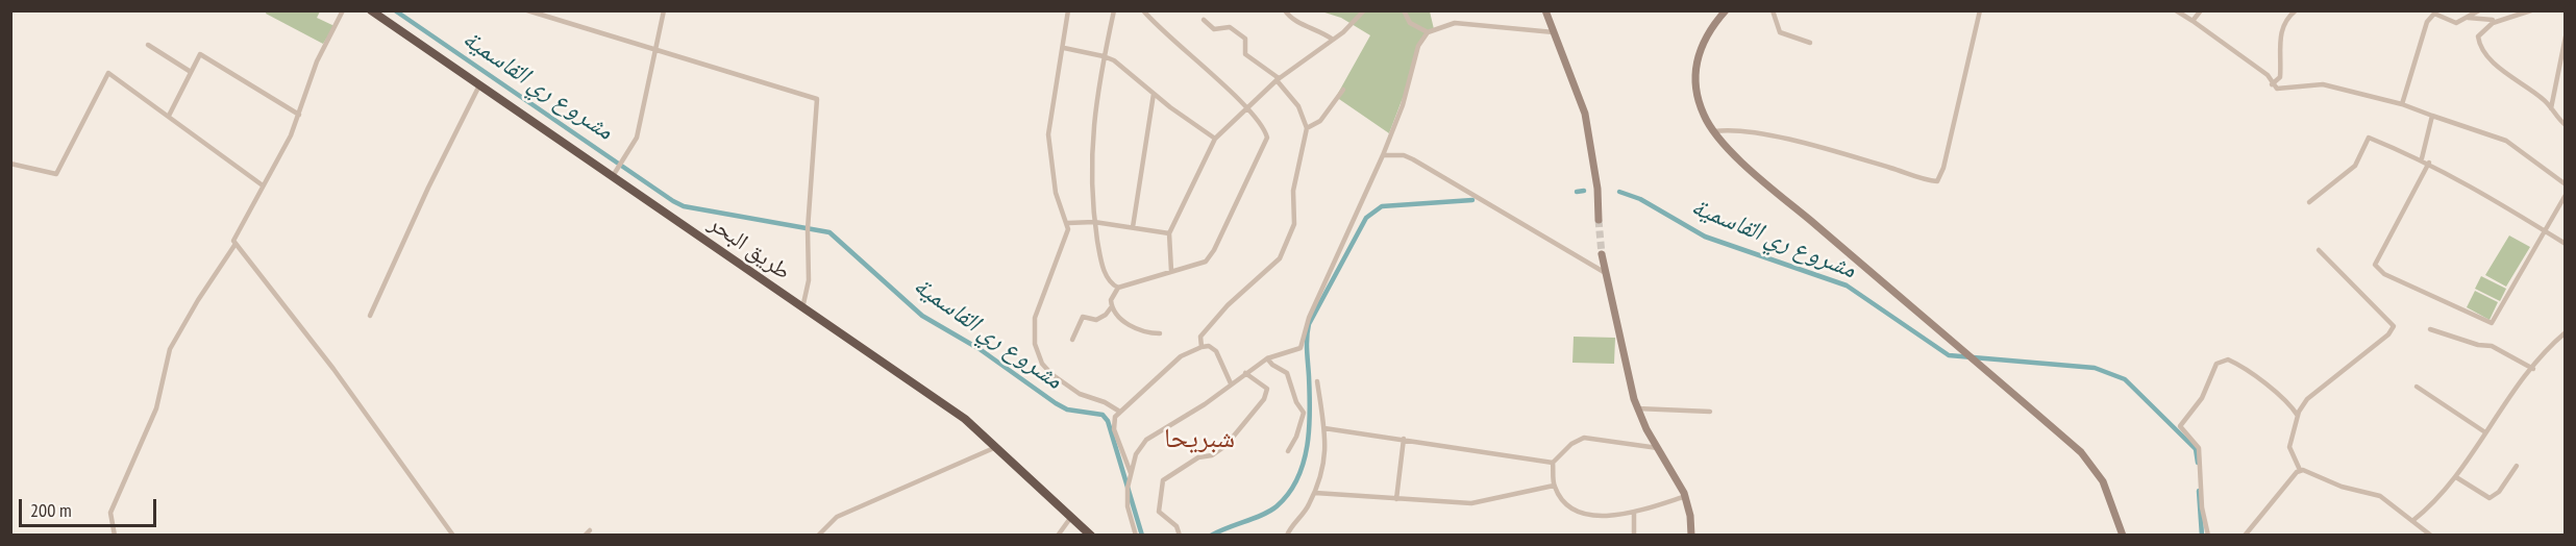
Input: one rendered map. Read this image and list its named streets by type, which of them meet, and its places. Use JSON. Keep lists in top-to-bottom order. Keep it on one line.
{"streets":{"highway":["طريق البحر"]},"districts":["شبريحا"],"water":["مشروع ري القاسمية"],"scale_bar":"200 m"}
